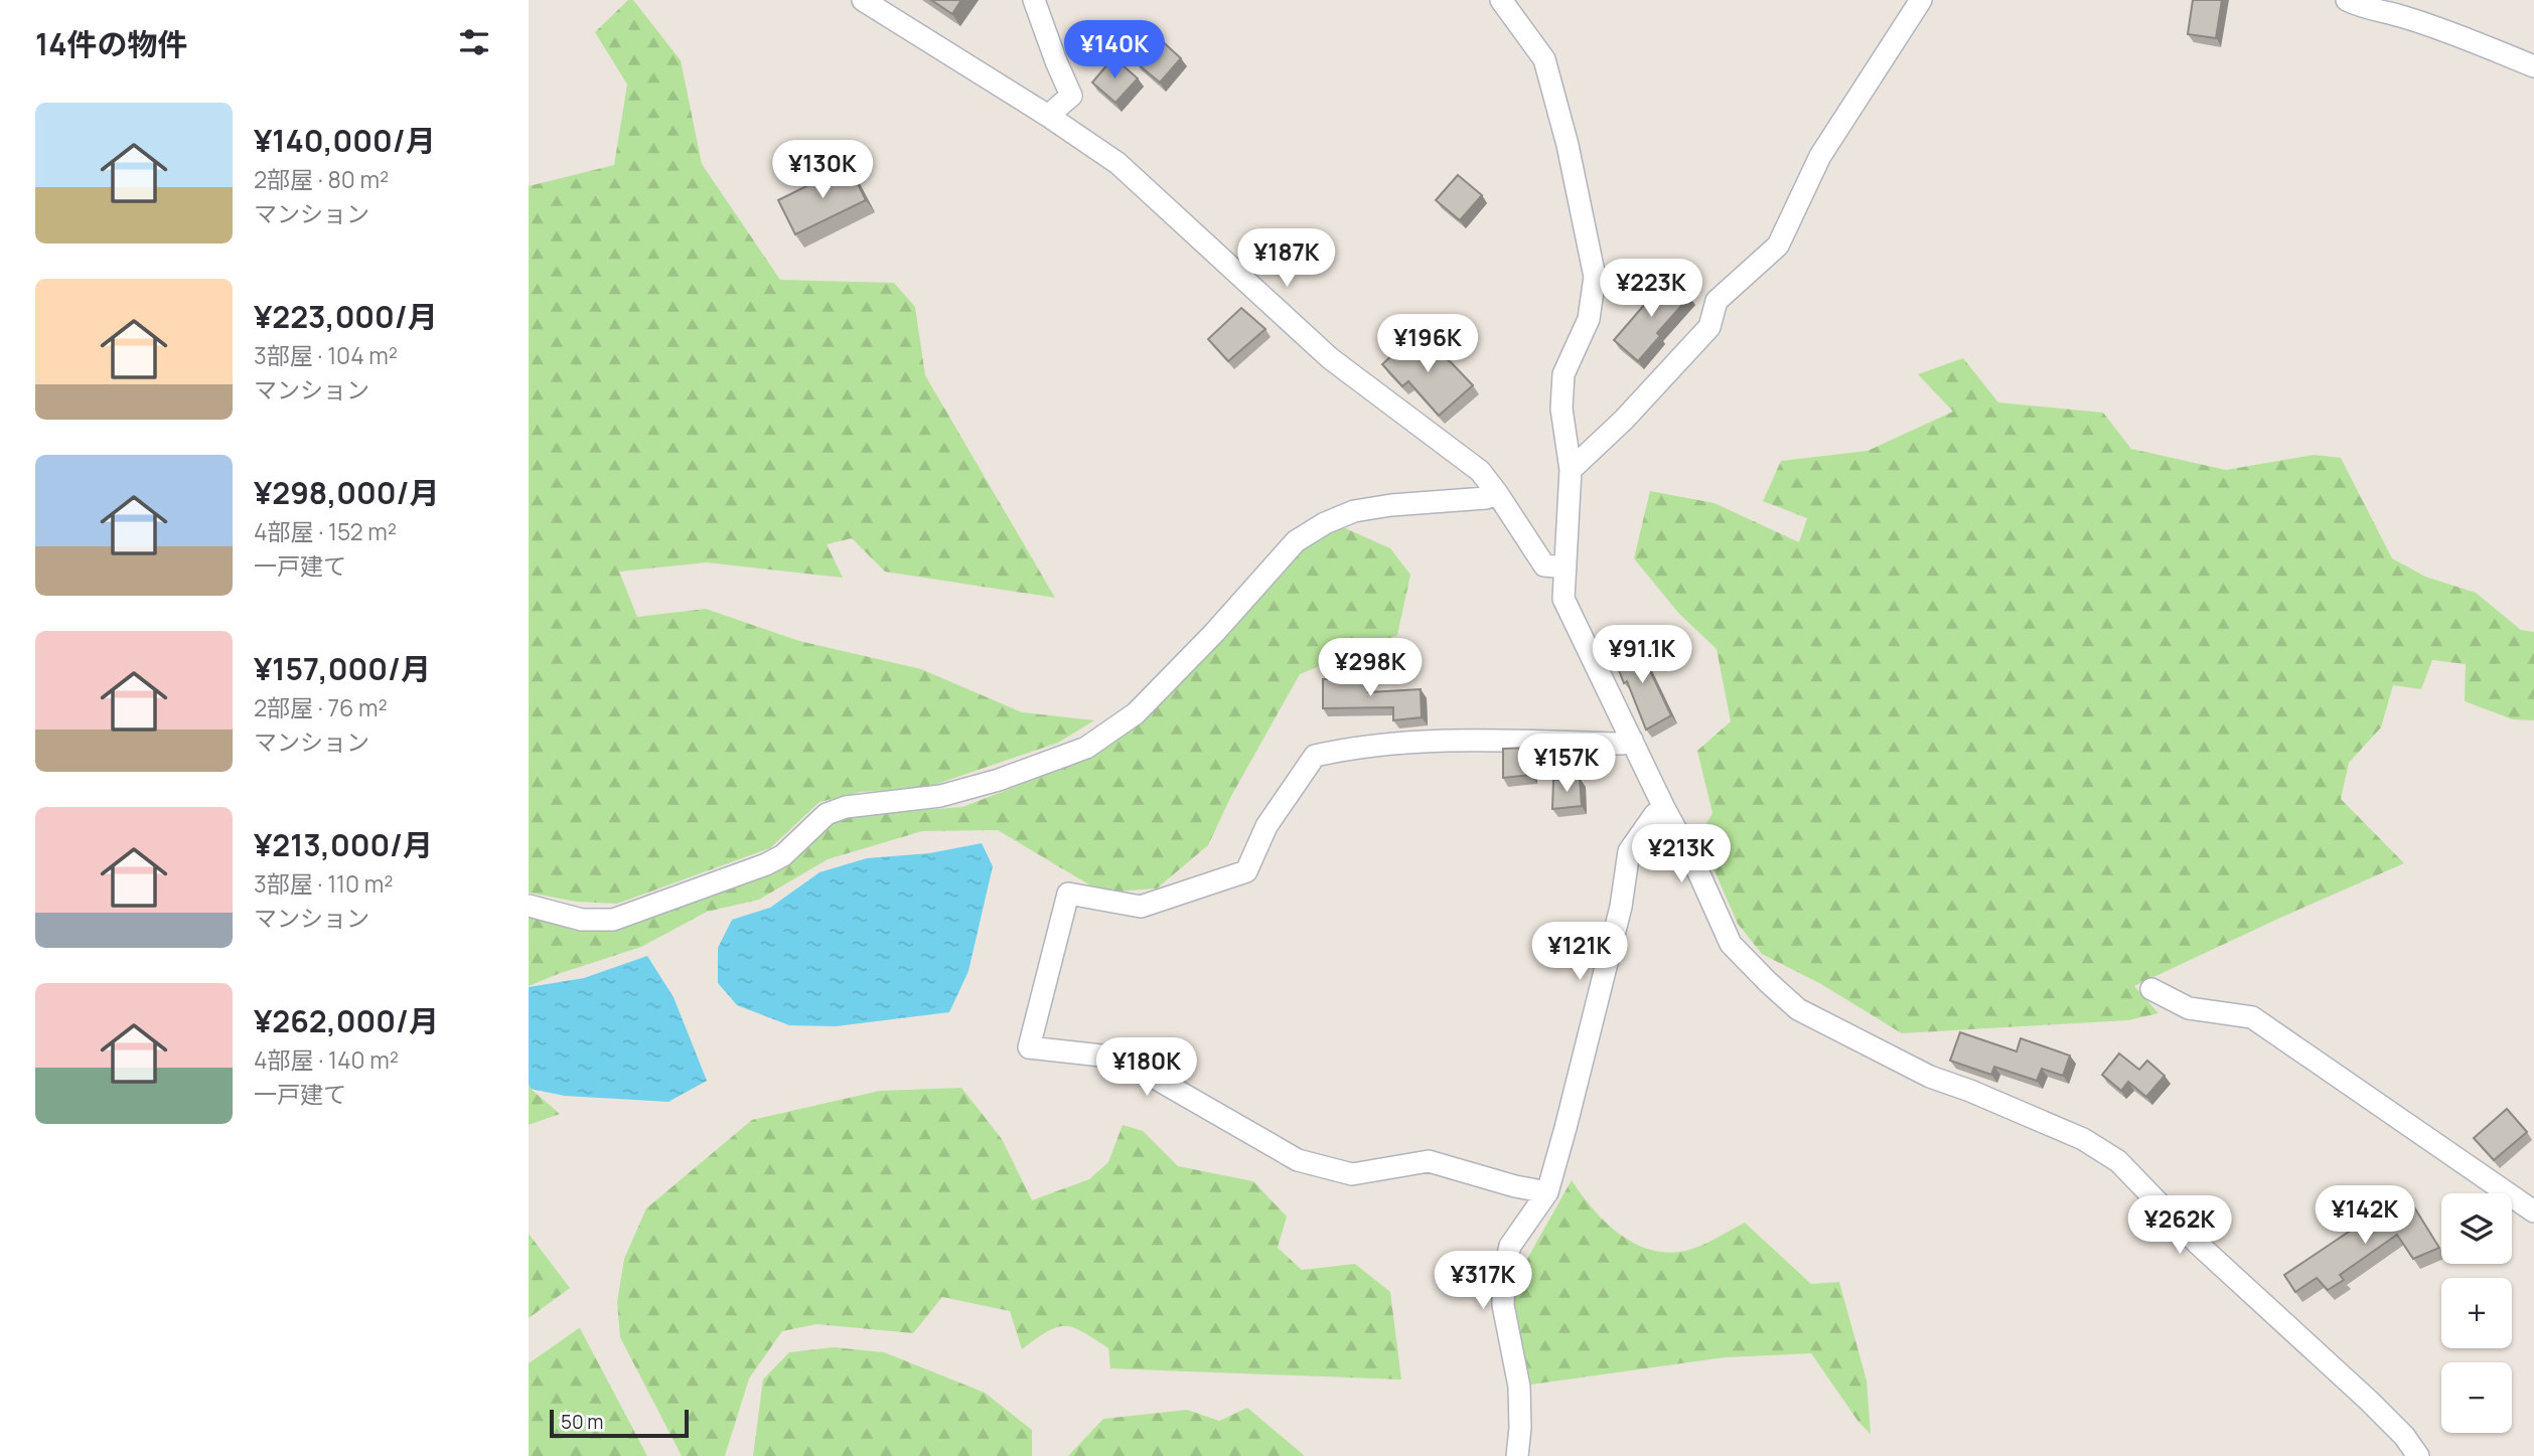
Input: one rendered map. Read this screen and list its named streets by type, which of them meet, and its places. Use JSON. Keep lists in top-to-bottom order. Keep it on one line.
{"scale_bar":"50 m","page":{"heading":"14件の物件","price":["¥140K","¥130K","¥187K","¥223K","¥196K","¥91.1K","¥298K","¥157K","¥213K","¥121K","¥180K","¥142K","¥262K","¥317K"],"list":[{"name":"¥140,000/月","note":"2部屋 · 80 m² · マンション"},{"name":"¥223,000/月","note":"3部屋 · 104 m² · マンション"},{"name":"¥298,000/月","note":"4部屋 · 152 m² · 一戸建て"},{"name":"¥157,000/月","note":"2部屋 · 76 m² · マンション"},{"name":"¥213,000/月","note":"3部屋 · 110 m² · マンション"},{"name":"¥262,000/月","note":"4部屋 · 140 m² · 一戸建て"}],"map_buttons":["+","−"],"scale":"50 m"}}
